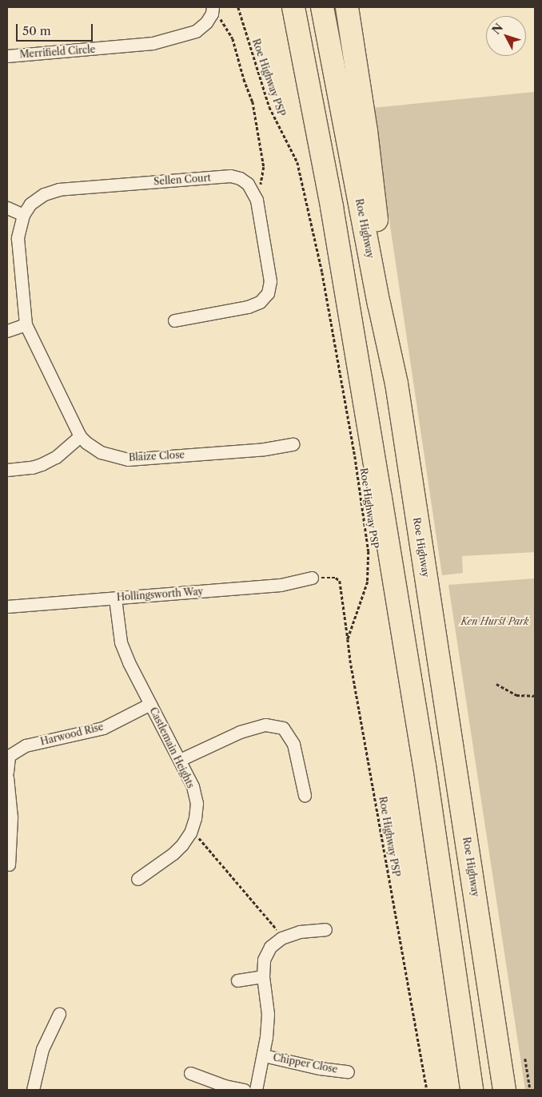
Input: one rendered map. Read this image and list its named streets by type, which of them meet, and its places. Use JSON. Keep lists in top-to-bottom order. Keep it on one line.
{"streets":{"highway":["Roe Highway"],"street":["Merrifield Circle","Sellen Court","Blaize Close","Hollingsworth Way","Harwood Rise","Castlemain Heights","Chipper Close"],"path":["Roe Highway PSP"]},"crossings":[["Sellen Court","Blaize Close"],["Hollingsworth Way","Castlemain Heights"],["Harwood Rise","Castlemain Heights"]],"parks":["Ken Hurst Park"],"scale_bar":"50 m","north":"top left"}
